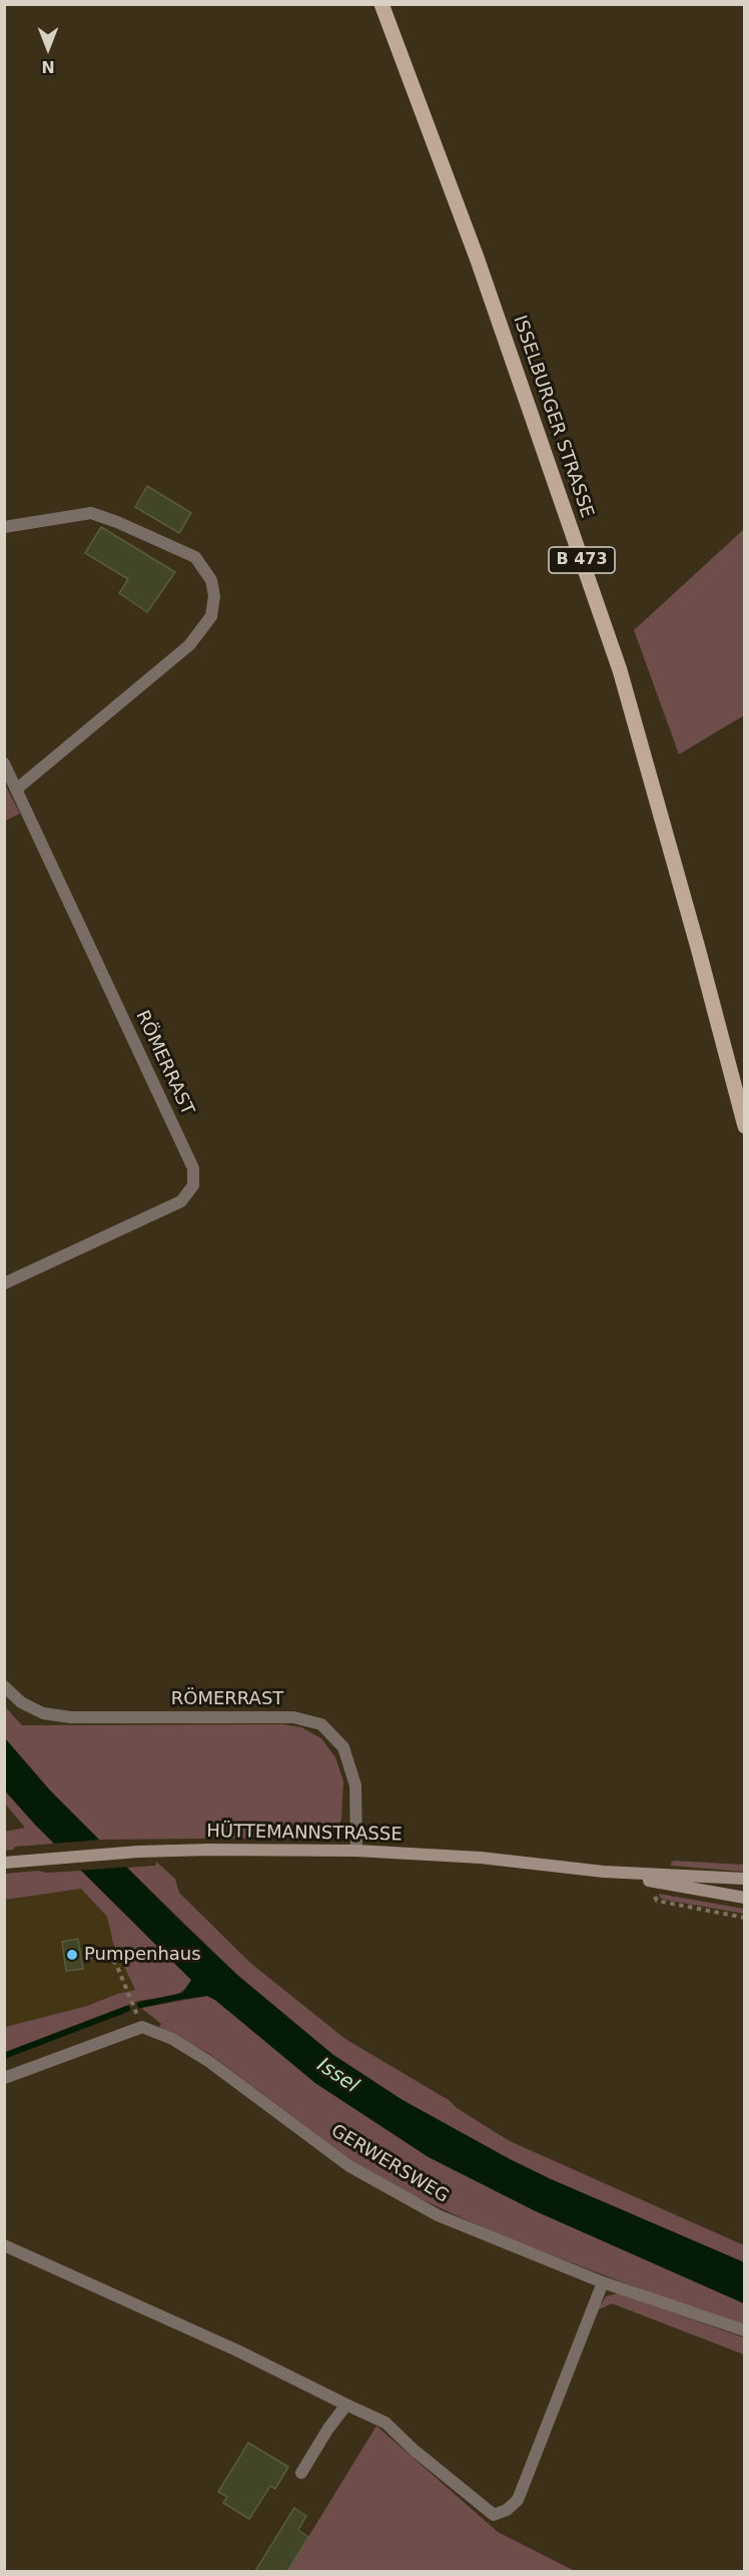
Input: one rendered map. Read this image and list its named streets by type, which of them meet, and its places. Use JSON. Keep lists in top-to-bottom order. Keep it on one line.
{"streets":{"main road":["ISSELBURGER STRASSE","B 473","HÜTTEMANNSTRASSE"],"street":["RÖMERRAST","GERWERSWEG"]},"crossings":[["RÖMERRAST","HÜTTEMANNSTRASSE"]],"water":["Issel"],"places":["Pumpenhaus"],"north":"bottom"}
